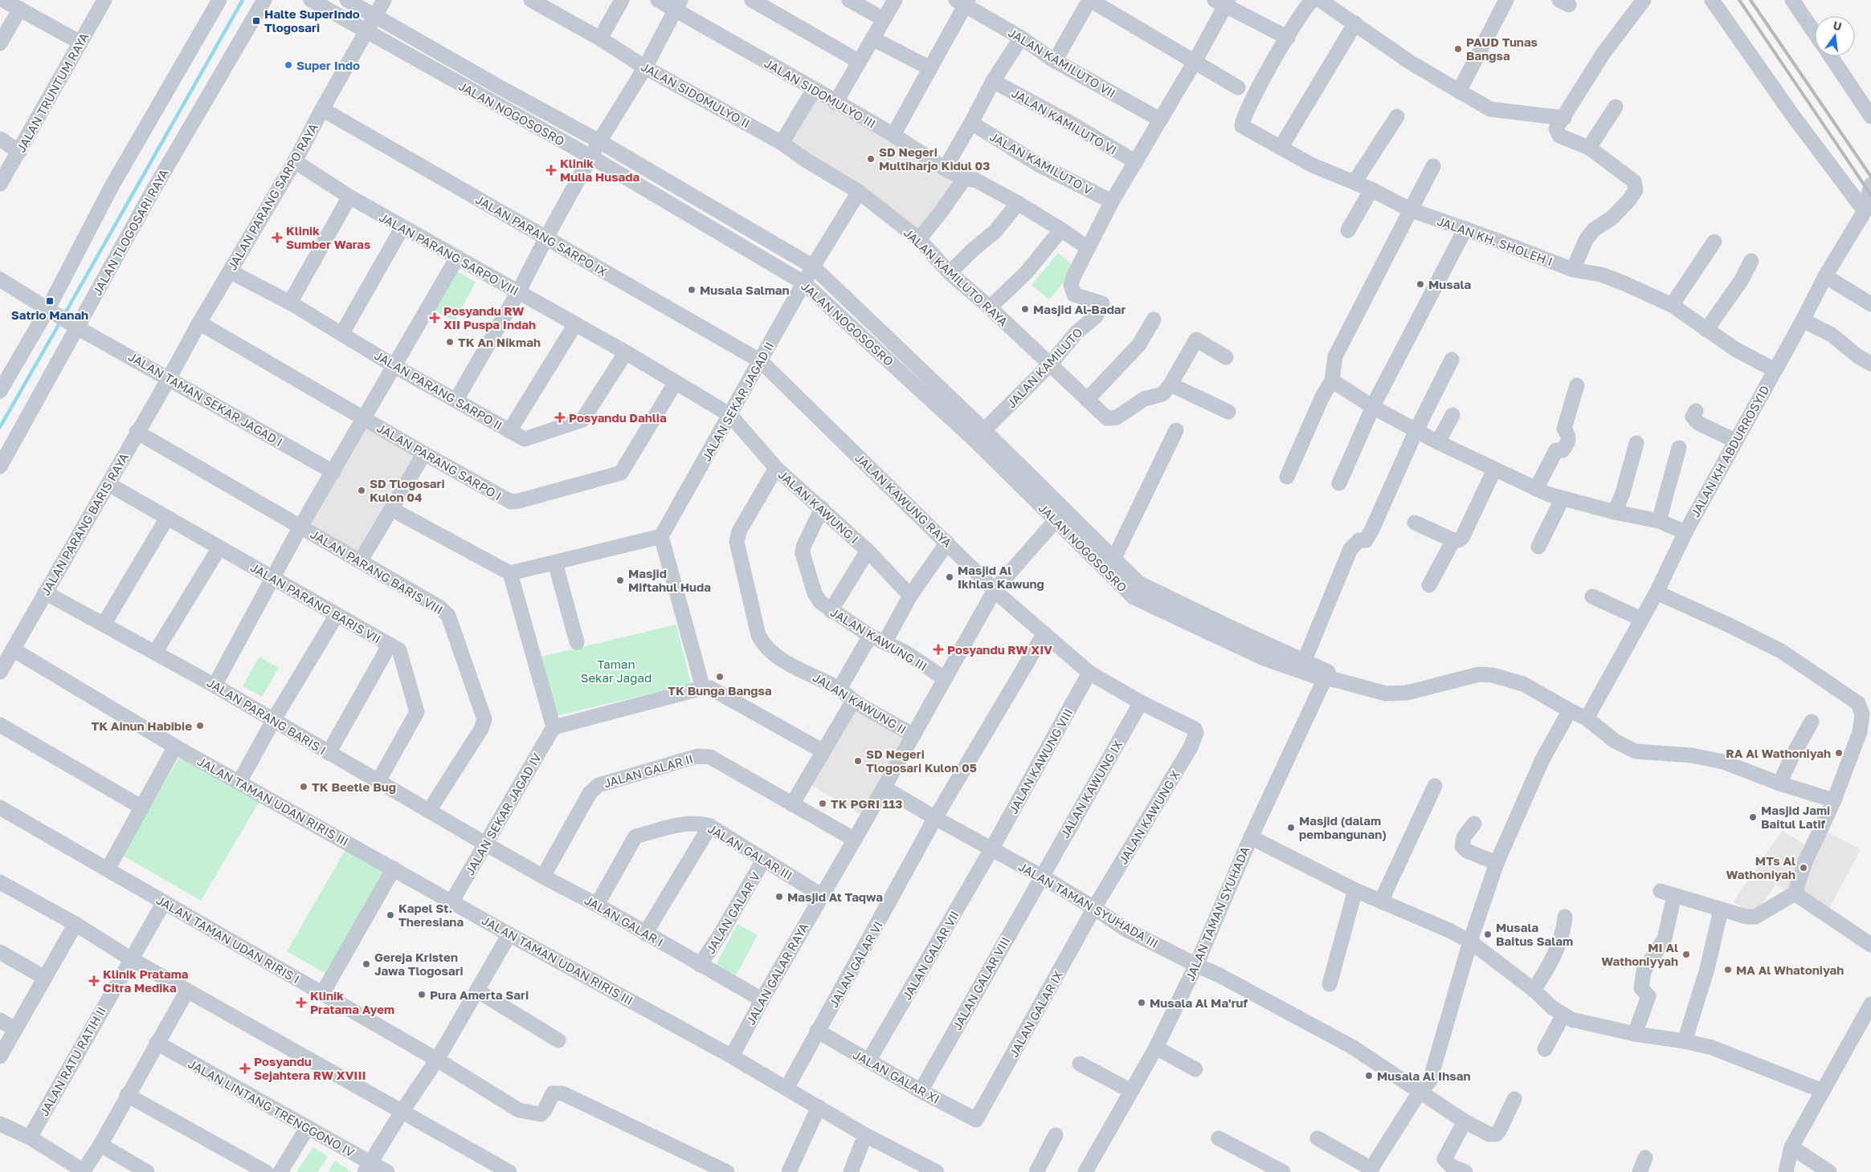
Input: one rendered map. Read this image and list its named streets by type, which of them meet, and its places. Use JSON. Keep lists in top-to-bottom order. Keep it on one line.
{"streets":{"street":["JALAN KAMILUTO VII","JALAN TRUNTUM RAYA","JALAN SIDOMULYO III","JALAN SIDOMULYO II","JALAN NOGOSOSRO","JALAN KAMILUTO VI","JALAN KAMILUTO V","JALAN PARANG SARPO RAYA","JALAN TLOGOSARI RAYA","JALAN PARANG SARPO IX","JALAN KH. SHOLEH I","JALAN PARANG SARPO VIII","JALAN KAMILUTO RAYA","JALAN KAMILUTO","JALAN PARANG SARPO II","JALAN TAMAN SEKAR JAGAD I","JALAN SEKAR JAGAD II","JALAN KH ABDURROSYID","JALAN PARANG SARPO I","JALAN KAWUNG RAYA","JALAN KAWUNG I","JALAN PARANG BARIS RAYA","JALAN PARANG BARIS VIII","JALAN PARANG BARIS VII","JALAN KAWUNG III","JALAN KAWUNG II","JALAN PARANG BARIS I","JALAN KAWUNG VIII","JALAN GALAR II","JALAN KAWUNG IX","JALAN TAMAN UDAN RIRIS III","JALAN SEKAR JAGAD IV","JALAN KAWUNG X","JALAN GALAR III","JALAN TAMAN SYUHADA III","JALAN GALAR V","JALAN TAMAN SYUHADA","JALAN GALAR I","JALAN TAMAN UDAN RIRIS I","JALAN GALAR VII","JALAN GALAR VI","JALAN GALAR RAYA","JALAN GALAR VIII","JALAN GALAR IX","JALAN RATU RATIH II","JALAN GALAR XI","JALAN LINTANG TRENGGONO IV"]},"crossings":[["JALAN SIDOMULYO III","JALAN KAMILUTO"],["JALAN SIDOMULYO II","JALAN KAMILUTO RAYA"],["JALAN NOGOSOSRO","JALAN PARANG SARPO RAYA"],["JALAN NOGOSOSRO","JALAN KAMILUTO"],["JALAN NOGOSOSRO","JALAN SEKAR JAGAD II"],["JALAN NOGOSOSRO","JALAN TAMAN SYUHADA"],["JALAN NOGOSOSRO","JALAN GALAR RAYA"],["JALAN PARANG SARPO RAYA","JALAN PARANG SARPO IX"],["JALAN PARANG SARPO RAYA","JALAN PARANG SARPO VIII"],["JALAN PARANG SARPO RAYA","JALAN PARANG SARPO II"],["JALAN PARANG SARPO RAYA","JALAN TAMAN SEKAR JAGAD I"],["JALAN PARANG SARPO RAYA","JALAN PARANG SARPO I"],["JALAN PARANG SARPO RAYA","JALAN PARANG BARIS RAYA"],["JALAN TLOGOSARI RAYA","JALAN TAMAN SEKAR JAGAD I"],["JALAN PARANG SARPO IX","JALAN SEKAR JAGAD II"],["JALAN PARANG SARPO IX","JALAN KAWUNG RAYA"],["JALAN KH. SHOLEH I","JALAN KH ABDURROSYID"],["JALAN PARANG SARPO VIII","JALAN PARANG SARPO II"],["JALAN PARANG SARPO VIII","JALAN SEKAR JAGAD II"],["JALAN PARANG SARPO VIII","JALAN PARANG SARPO I"],["JALAN PARANG SARPO VIII","JALAN KAWUNG I"],["JALAN KAMILUTO RAYA","JALAN KAMILUTO"],["JALAN TAMAN SEKAR JAGAD I","JALAN PARANG BARIS RAYA"],["JALAN SEKAR JAGAD II","JALAN KAWUNG RAYA"],["JALAN SEKAR JAGAD II","JALAN KAWUNG I"],["JALAN KAWUNG RAYA","JALAN KAWUNG VIII"],["JALAN KAWUNG RAYA","JALAN KAWUNG IX"],["JALAN KAWUNG RAYA","JALAN KAWUNG X"],["JALAN KAWUNG RAYA","JALAN GALAR VI"],["JALAN KAWUNG RAYA","JALAN GALAR RAYA"],["JALAN KAWUNG I","JALAN KAWUNG III"],["JALAN KAWUNG I","JALAN KAWUNG II"],["JALAN PARANG BARIS RAYA","JALAN PARANG BARIS VIII"],["JALAN PARANG BARIS RAYA","JALAN PARANG BARIS VII"],["JALAN PARANG BARIS RAYA","JALAN PARANG BARIS I"],["JALAN PARANG BARIS RAYA","JALAN TAMAN UDAN RIRIS III"],["JALAN PARANG BARIS VIII","JALAN PARANG BARIS I"],["JALAN PARANG BARIS VII","JALAN PARANG BARIS I"],["JALAN KAWUNG III","JALAN GALAR RAYA"],["JALAN KAWUNG II","JALAN GALAR RAYA"],["JALAN PARANG BARIS I","JALAN SEKAR JAGAD IV"],["JALAN PARANG BARIS I","JALAN GALAR I"],["JALAN KAWUNG VIII","JALAN TAMAN SYUHADA III"],["JALAN KAWUNG VIII","JALAN GALAR VII"],["JALAN GALAR II","JALAN GALAR I"],["JALAN GALAR II","JALAN GALAR RAYA"],["JALAN KAWUNG IX","JALAN TAMAN SYUHADA III"],["JALAN KAWUNG IX","JALAN GALAR VIII"],["JALAN TAMAN UDAN RIRIS III","JALAN SEKAR JAGAD IV"],["JALAN TAMAN UDAN RIRIS III","JALAN GALAR VI"],["JALAN TAMAN UDAN RIRIS III","JALAN GALAR RAYA"],["JALAN SEKAR JAGAD IV","JALAN GALAR I"],["JALAN KAWUNG X","JALAN TAMAN SYUHADA III"],["JALAN KAWUNG X","JALAN GALAR IX"],["JALAN GALAR III","JALAN GALAR V"],["JALAN GALAR III","JALAN GALAR I"],["JALAN GALAR III","JALAN GALAR RAYA"],["JALAN TAMAN SYUHADA III","JALAN TAMAN SYUHADA"],["JALAN TAMAN SYUHADA III","JALAN GALAR VII"],["JALAN TAMAN SYUHADA III","JALAN GALAR VI"],["JALAN TAMAN SYUHADA III","JALAN GALAR RAYA"],["JALAN TAMAN SYUHADA III","JALAN GALAR VIII"],["JALAN TAMAN SYUHADA III","JALAN GALAR IX"],["JALAN GALAR V","JALAN GALAR I"],["JALAN GALAR I","JALAN GALAR RAYA"],["JALAN TAMAN UDAN RIRIS I","JALAN RATU RATIH II"],["JALAN GALAR VII","JALAN GALAR XI"],["JALAN GALAR VI","JALAN GALAR XI"],["JALAN GALAR VIII","JALAN GALAR XI"],["JALAN GALAR IX","JALAN GALAR XI"]],"parks":["Taman Sekar Jagad"],"places":{"transit":["Halte SuperIndo Tlogosari","Satrio Manah"],"other":["PAUD Tunas Bangsa","Super Indo","SD Negeri Multiharjo Kidul 03","Musala","Musala Salman","Masjid Al-Badar","TK An Nikmah","SD Tlogosari Kulon 04","Masjid Al Ikhlas Kawung","Masjid Miftahul Huda","TK Bunga Bangsa","TK Ainun Habibie","RA Al Wathoniyah","SD Negeri Tlogosari Kulon 05","TK Beetle Bug","TK PGRI 113","Masjid Jami Baitul Latif","Masjid (dalam pembangunan)","MTs Al Wathoniyah","Masjid At Taqwa","Kapel St. Theresiana","Musala Baitus Salam","MI Al Wathoniyyah","Gereja Kristen Jawa Tlogosari","MA Al Whatoniyah","Pura Amerta Sari","Musala Al Ma'ruf","Musala Al Ihsan"],"health":["Klinik Mulia Husada","Klinik Sumber Waras","Posyandu RW XII Puspa Indah","Posyandu Dahlia","Posyandu RW XIV","Klinik Pratama Citra Medika","Klinik Pratama Ayem","Posyandu Sejahtera RW XVIII"]},"north":"top"}
